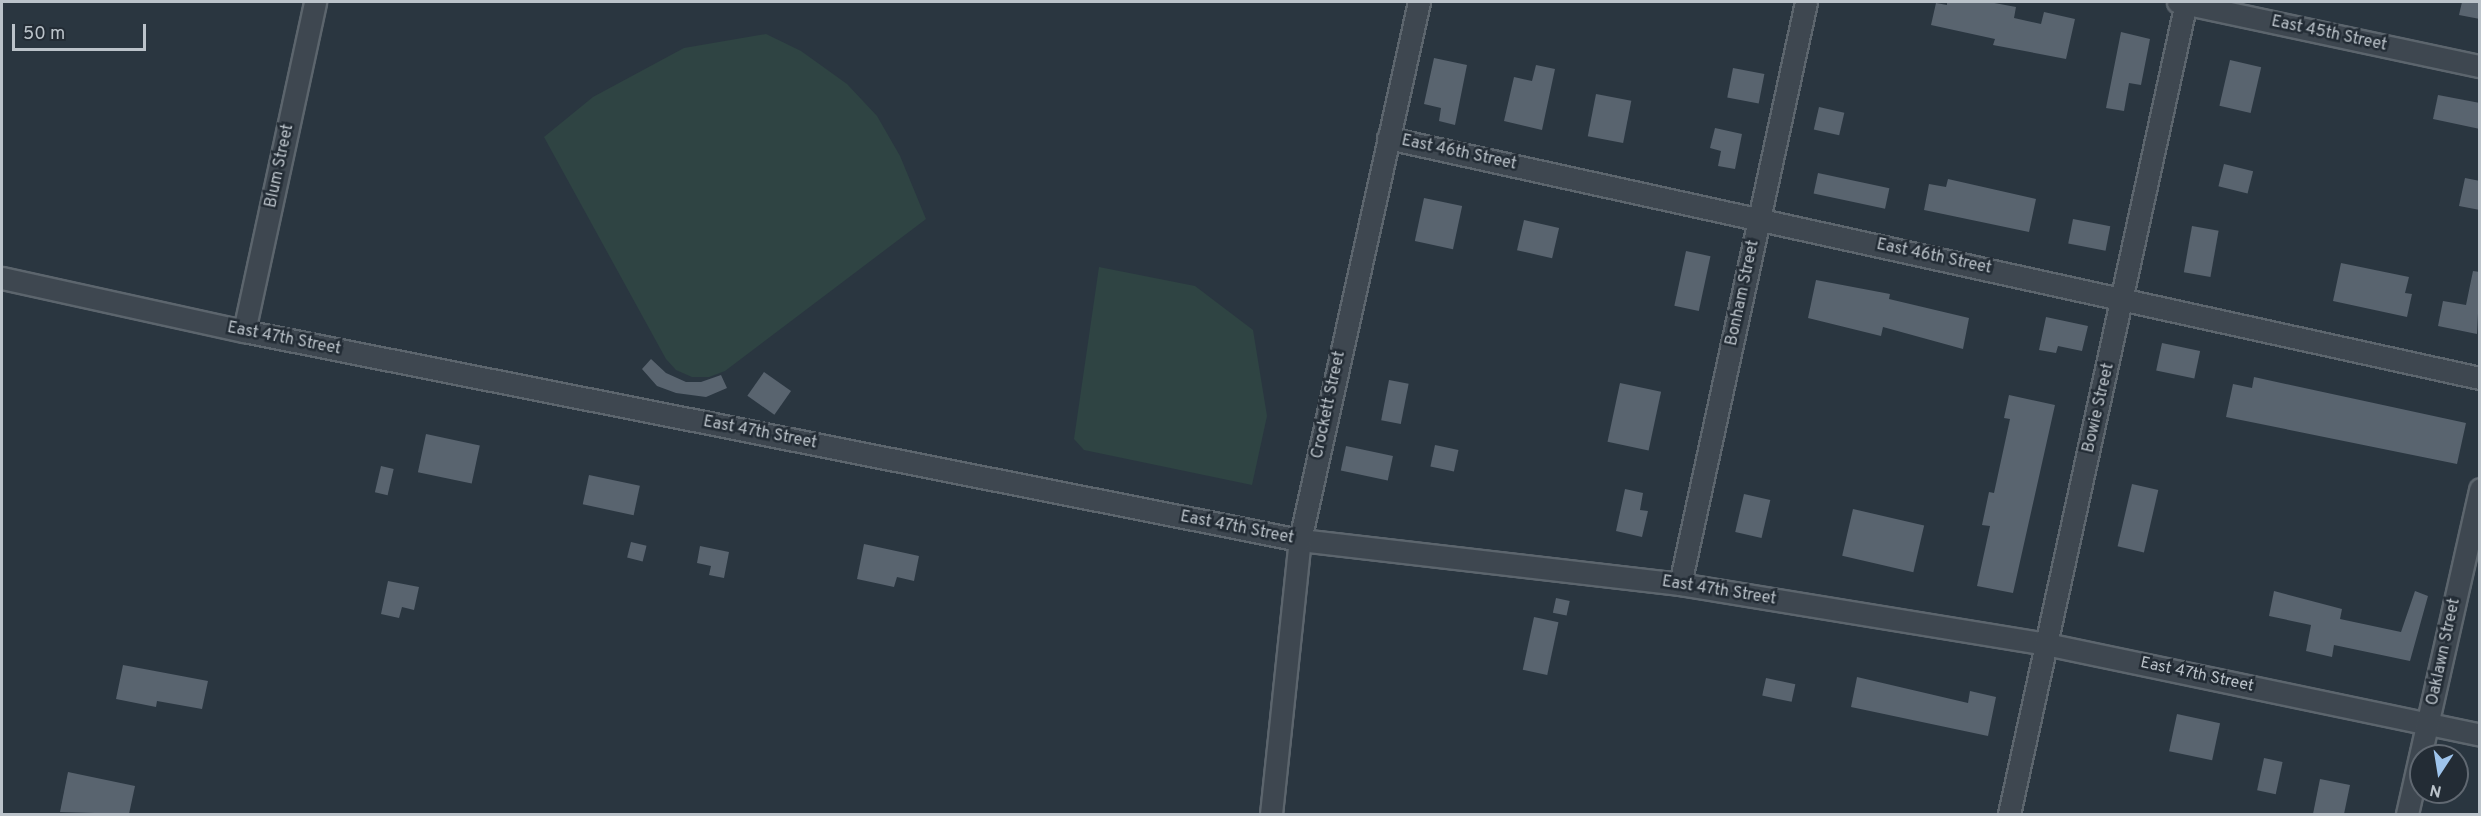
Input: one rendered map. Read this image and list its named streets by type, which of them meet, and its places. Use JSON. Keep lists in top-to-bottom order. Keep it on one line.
{"streets":{"street":["East 45th Street","East 46th Street","Blum Street","Bonham Street","East 47th Street","Crockett Street","Bowie Street","Oaklawn Street"]},"crossings":[["East 45th Street","Bowie Street"],["East 46th Street","Bonham Street"],["East 46th Street","Crockett Street"],["East 46th Street","Bowie Street"],["Blum Street","East 47th Street"],["Bonham Street","East 47th Street"],["East 47th Street","Crockett Street"],["East 47th Street","Bowie Street"],["East 47th Street","Oaklawn Street"]],"scale_bar":"50 m","north":"bottom"}
